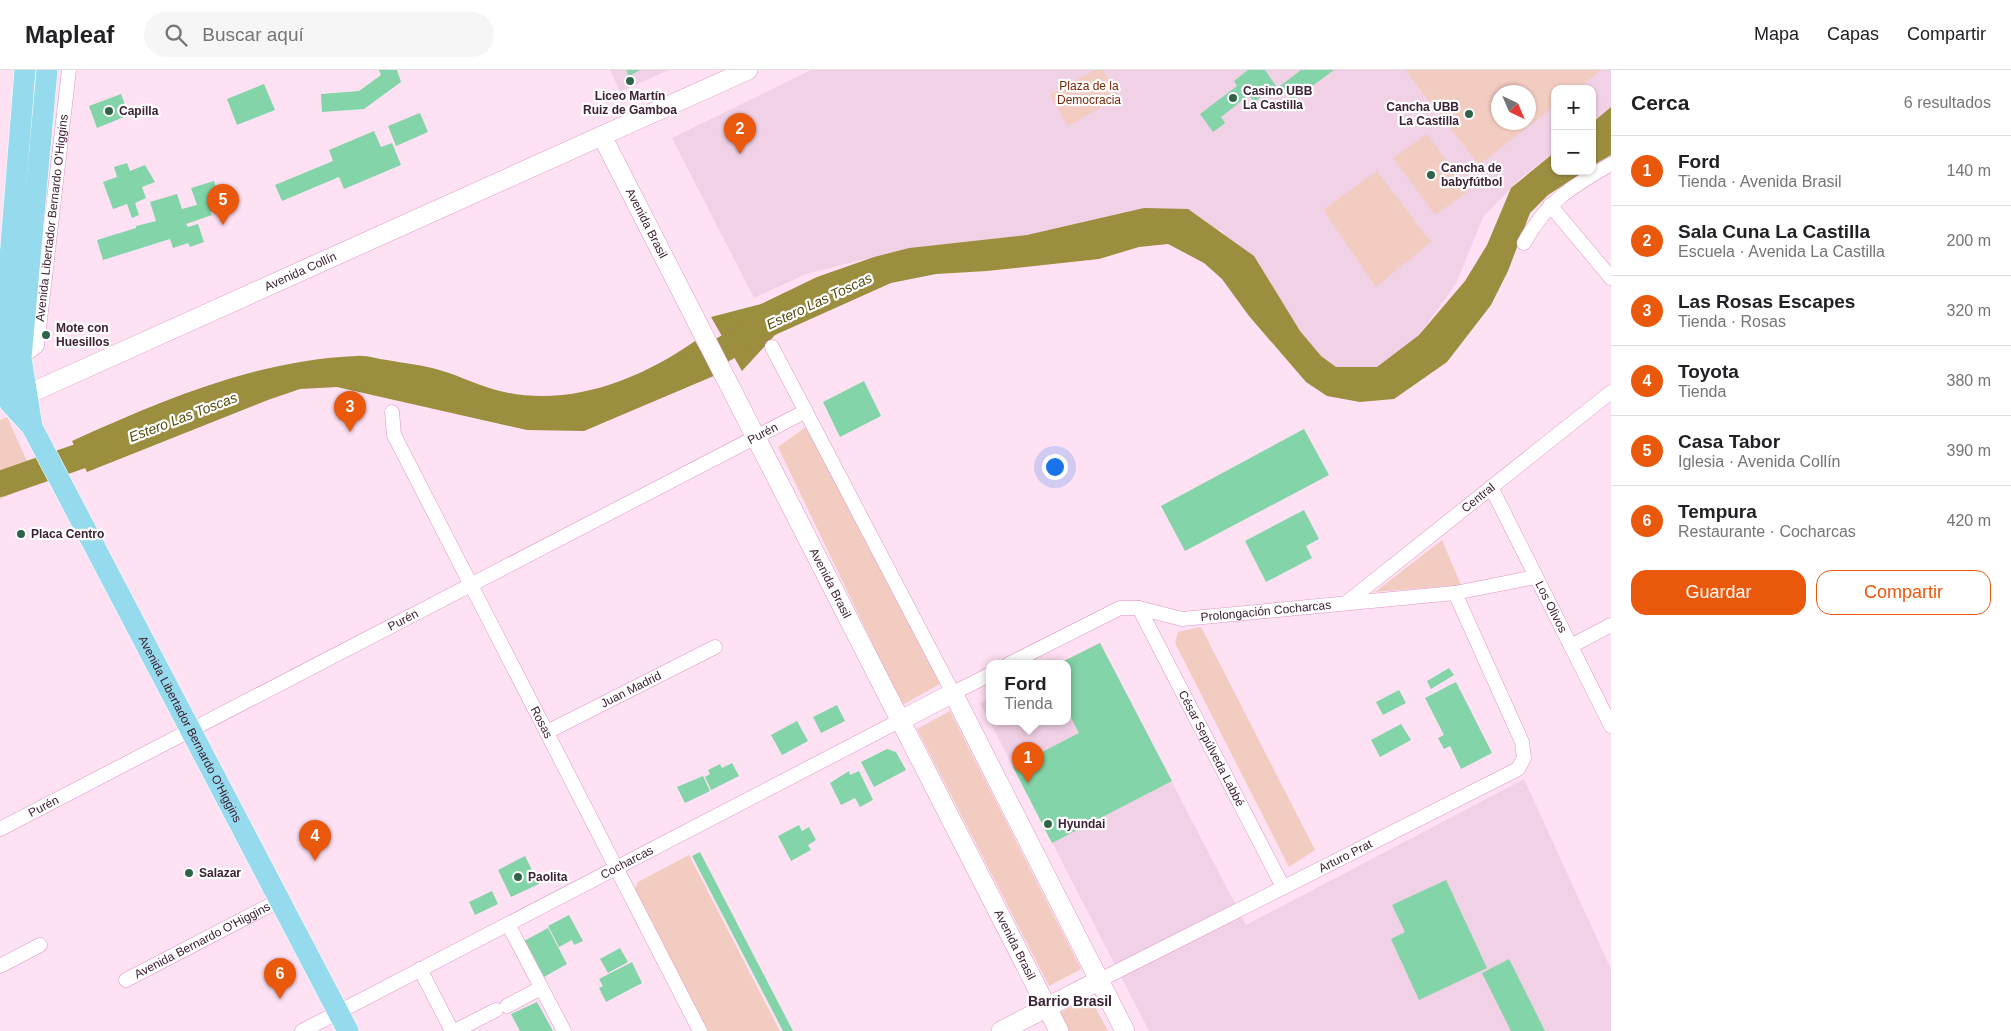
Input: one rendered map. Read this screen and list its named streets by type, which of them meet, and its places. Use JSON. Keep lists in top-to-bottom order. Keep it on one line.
{"streets":{"main road":["Avenida Libertador Bernardo O'Higgins","Avenida Brasil","Avenida Collín","Arturo Prat","Cocharcas"],"street":["Purén","Central","Los Olivos","Prolongación Cocharcas","Juan Madrid","Rosas","César Sepúlveda Labbé","Avenida Bernardo O'Higgins"]},"crossings":[["Avenida Libertador Bernardo O'Higgins","Avenida Collín"],["Avenida Libertador Bernardo O'Higgins","Purén"],["Avenida Libertador Bernardo O'Higgins","Cocharcas"],["Avenida Libertador Bernardo O'Higgins","Avenida Bernardo O'Higgins"],["Avenida Brasil","Avenida Collín"],["Avenida Brasil","Purén"],["Avenida Brasil","Arturo Prat"],["Avenida Brasil","Cocharcas"],["Purén","Rosas"],["Central","Los Olivos"],["Central","Prolongación Cocharcas"],["Los Olivos","Prolongación Cocharcas"],["Prolongación Cocharcas","César Sepúlveda Labbé"],["Prolongación Cocharcas","Arturo Prat"],["Juan Madrid","Rosas"],["Rosas","Cocharcas"],["César Sepúlveda Labbé","Arturo Prat"]],"districts":["Barrio Brasil"],"water":["Estero Las Toscas"],"parks":["Plaza de la Democracia"],"places":["Liceo Martín Ruiz de Gamboa","Casino UBB La Castilla","Capilla","Cancha UBB La Castilla","Cancha de babyfútbol","Mote con Huesillos","Placa Centro","Hyundai","Salazar","Paolita"],"north":"bottom right","page":{"header":"Mapleaf","search":"Buscar aquí","nav":["Mapa","Capas","Compartir"],"heading":["Cerca","6 resultados"],"map_buttons":["+","−"],"pins":["2","5","3","1","4","6"],"list":[{"mark":"1","name":"Ford","note":"Tienda · Avenida Brasil","value":"140 m"},{"mark":"2","name":"Sala Cuna La Castilla","note":"Escuela · Avenida La Castilla","value":"200 m"},{"mark":"3","name":"Las Rosas Escapes","note":"Tienda · Rosas","value":"320 m"},{"mark":"4","name":"Toyota","note":"Tienda","value":"380 m"},{"mark":"5","name":"Casa Tabor","note":"Iglesia · Avenida Collín","value":"390 m"},{"mark":"6","name":"Tempura","note":"Restaurante · Cocharcas","value":"420 m"}],"buttons":["Guardar","Compartir"],"popup":["Ford","Tienda"]}}
